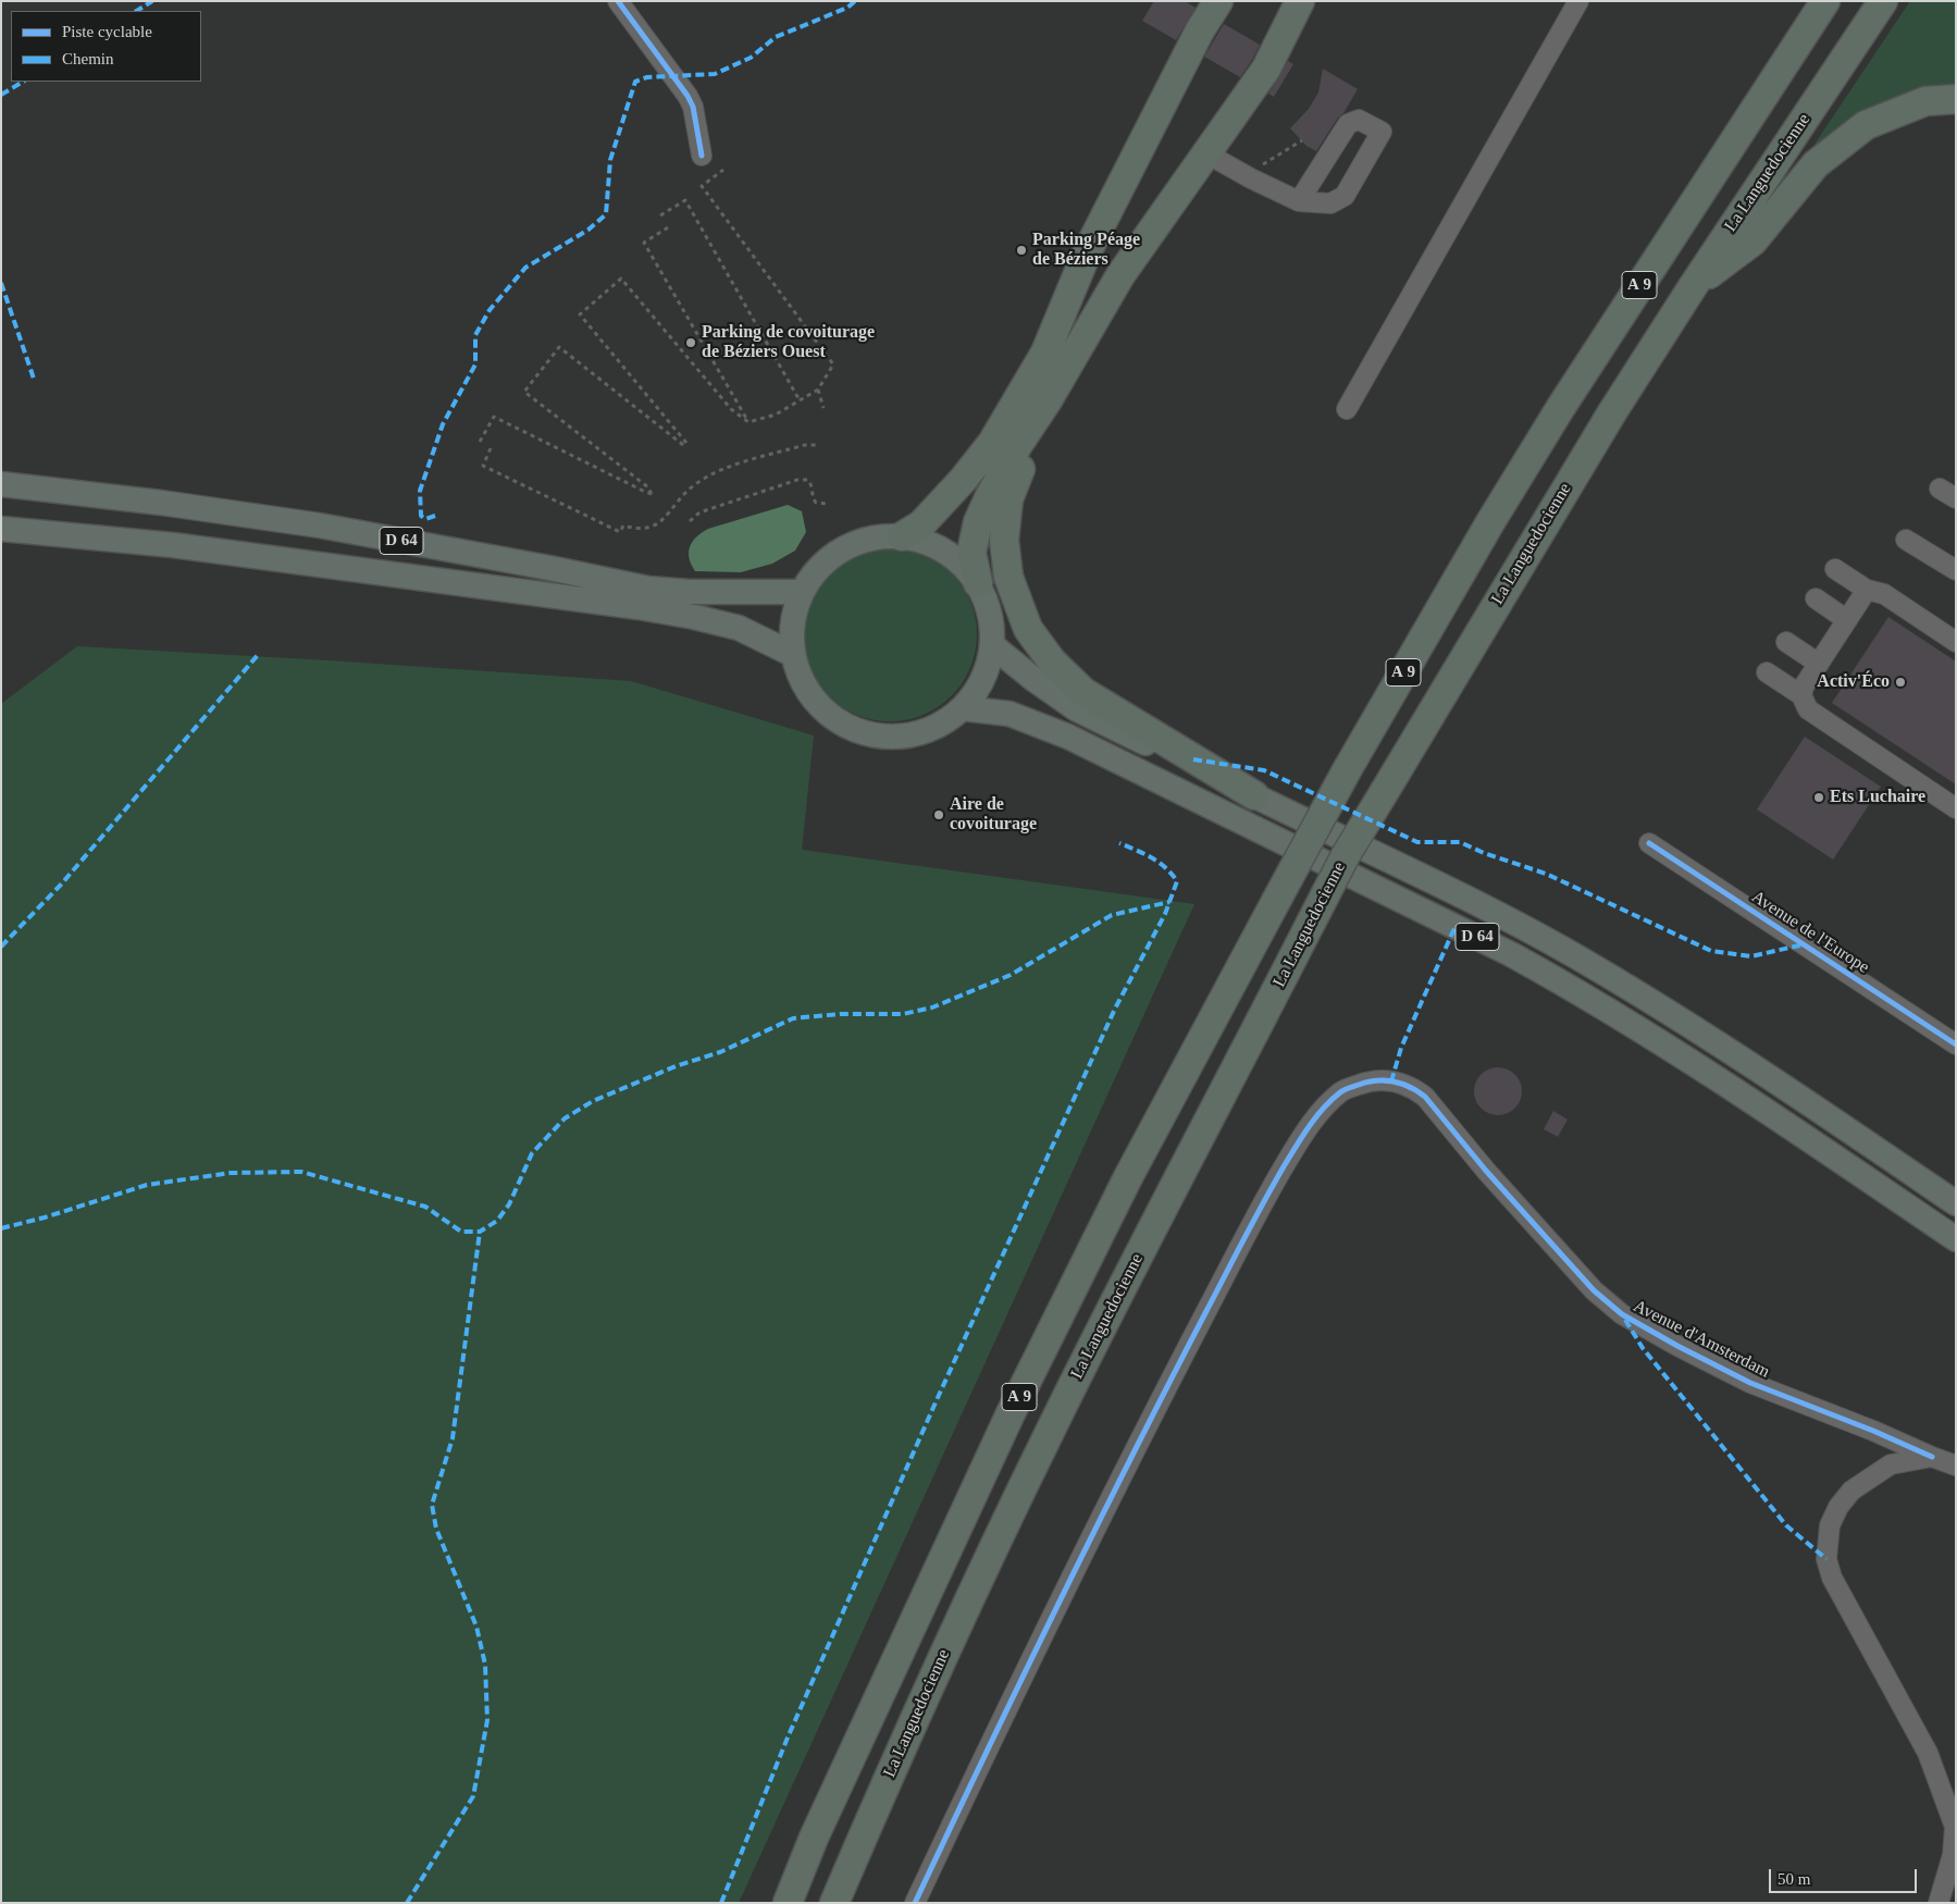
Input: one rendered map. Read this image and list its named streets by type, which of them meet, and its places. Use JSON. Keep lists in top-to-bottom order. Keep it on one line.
{"streets":{"highway":["La Languedocienne","A 9"],"main road":["D 64"],"street":["Avenue de l'Europe","Avenue d'Amsterdam"]},"places":["Parking Péage de Béziers","Parking de covoiturage de Béziers Ouest","Activ'Éco","Ets Luchaire","Aire de covoiturage"],"legend":["Piste cyclable","Chemin"],"scale_bar":"50 m"}
